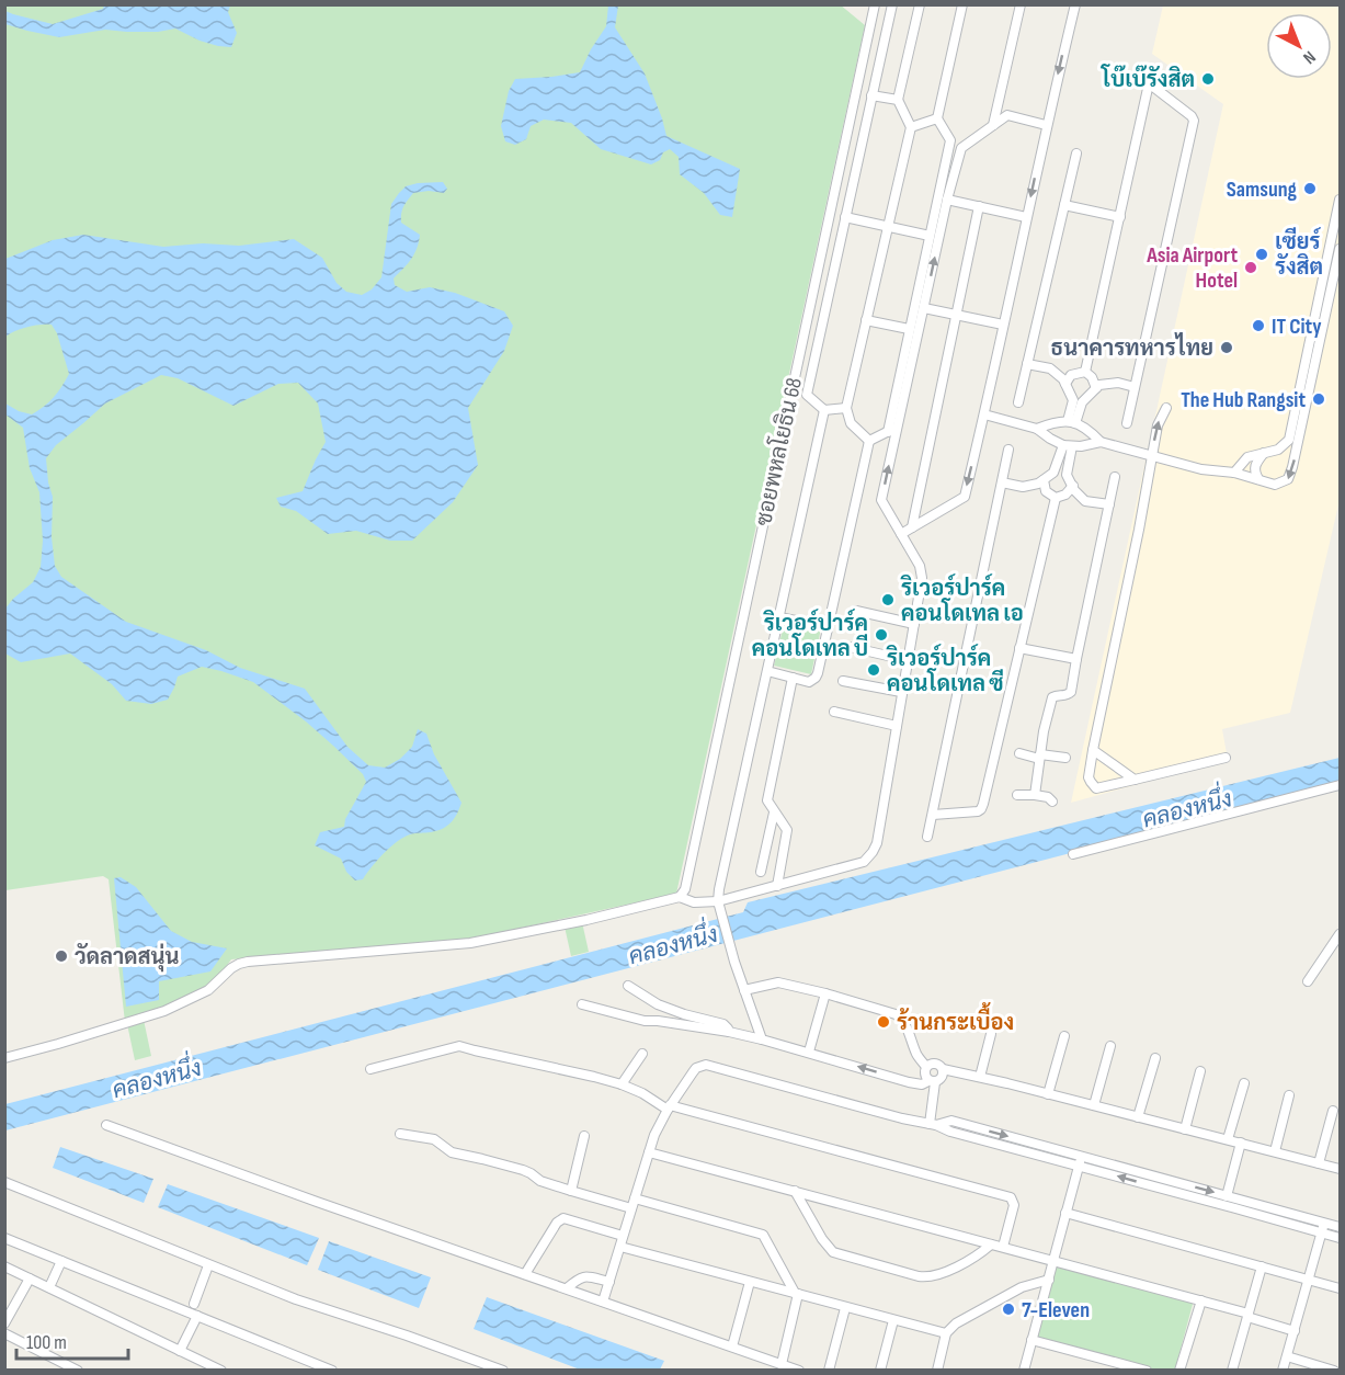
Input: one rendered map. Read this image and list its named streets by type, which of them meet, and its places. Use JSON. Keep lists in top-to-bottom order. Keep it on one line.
{"streets":{"street":["ซอยพหลโยธิน 68"]},"water":["คลองหนึ่ง"],"places":["โบ๊เบ๊รังสิต","Samsung","เซียร์ รังสิต","Asia Airport Hotel","IT City","ธนาคารทหารไทย","The Hub Rangsit","ริเวอร์ปาร์ค คอนโดเทล เอ","ริเวอร์ปาร์ค คอนโดเทล บี","ริเวอร์ปาร์ค คอนโดเทล ซี","วัดลาดสนุ่น","ร้านกระเบื้อง","7-Eleven"],"scale_bar":"100 m","north":"bottom right"}
